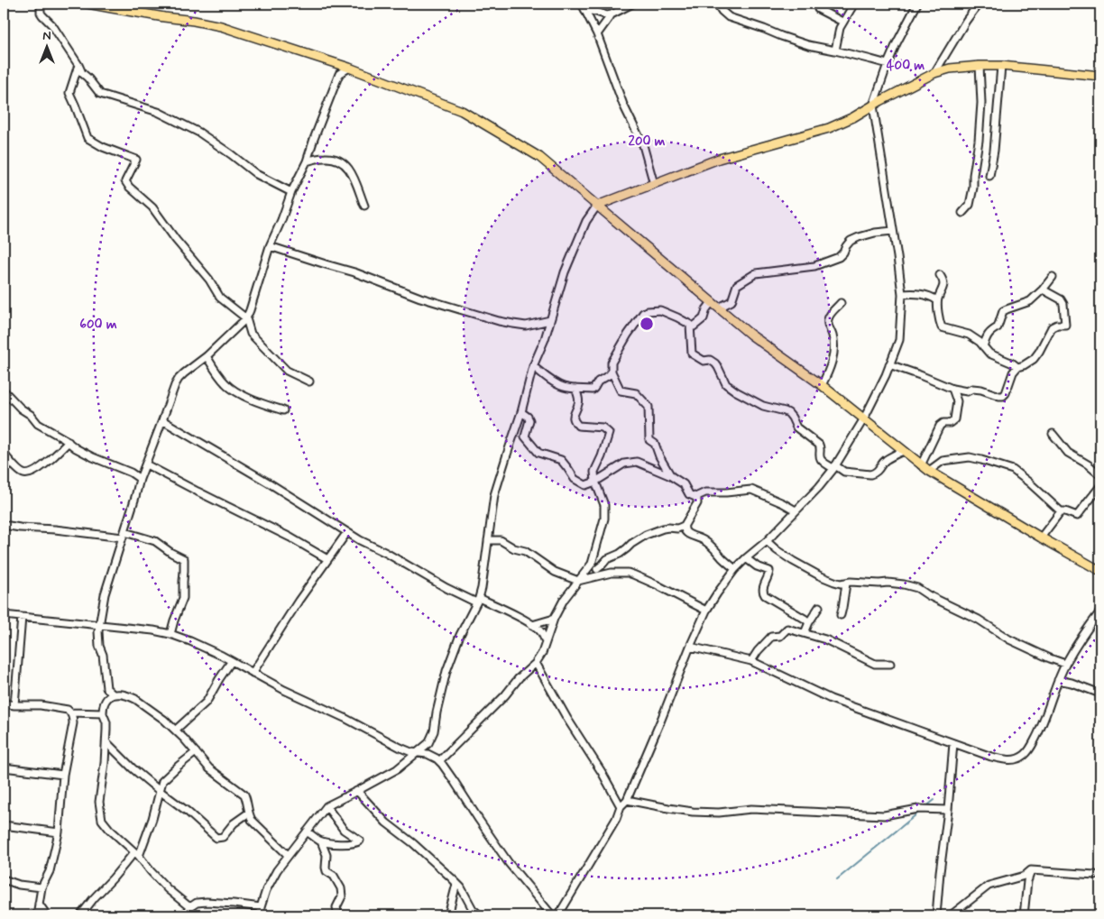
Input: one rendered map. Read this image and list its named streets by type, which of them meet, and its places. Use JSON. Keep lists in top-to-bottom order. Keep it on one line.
{"north":"top","rings":["400 m","200 m","600 m"]}
